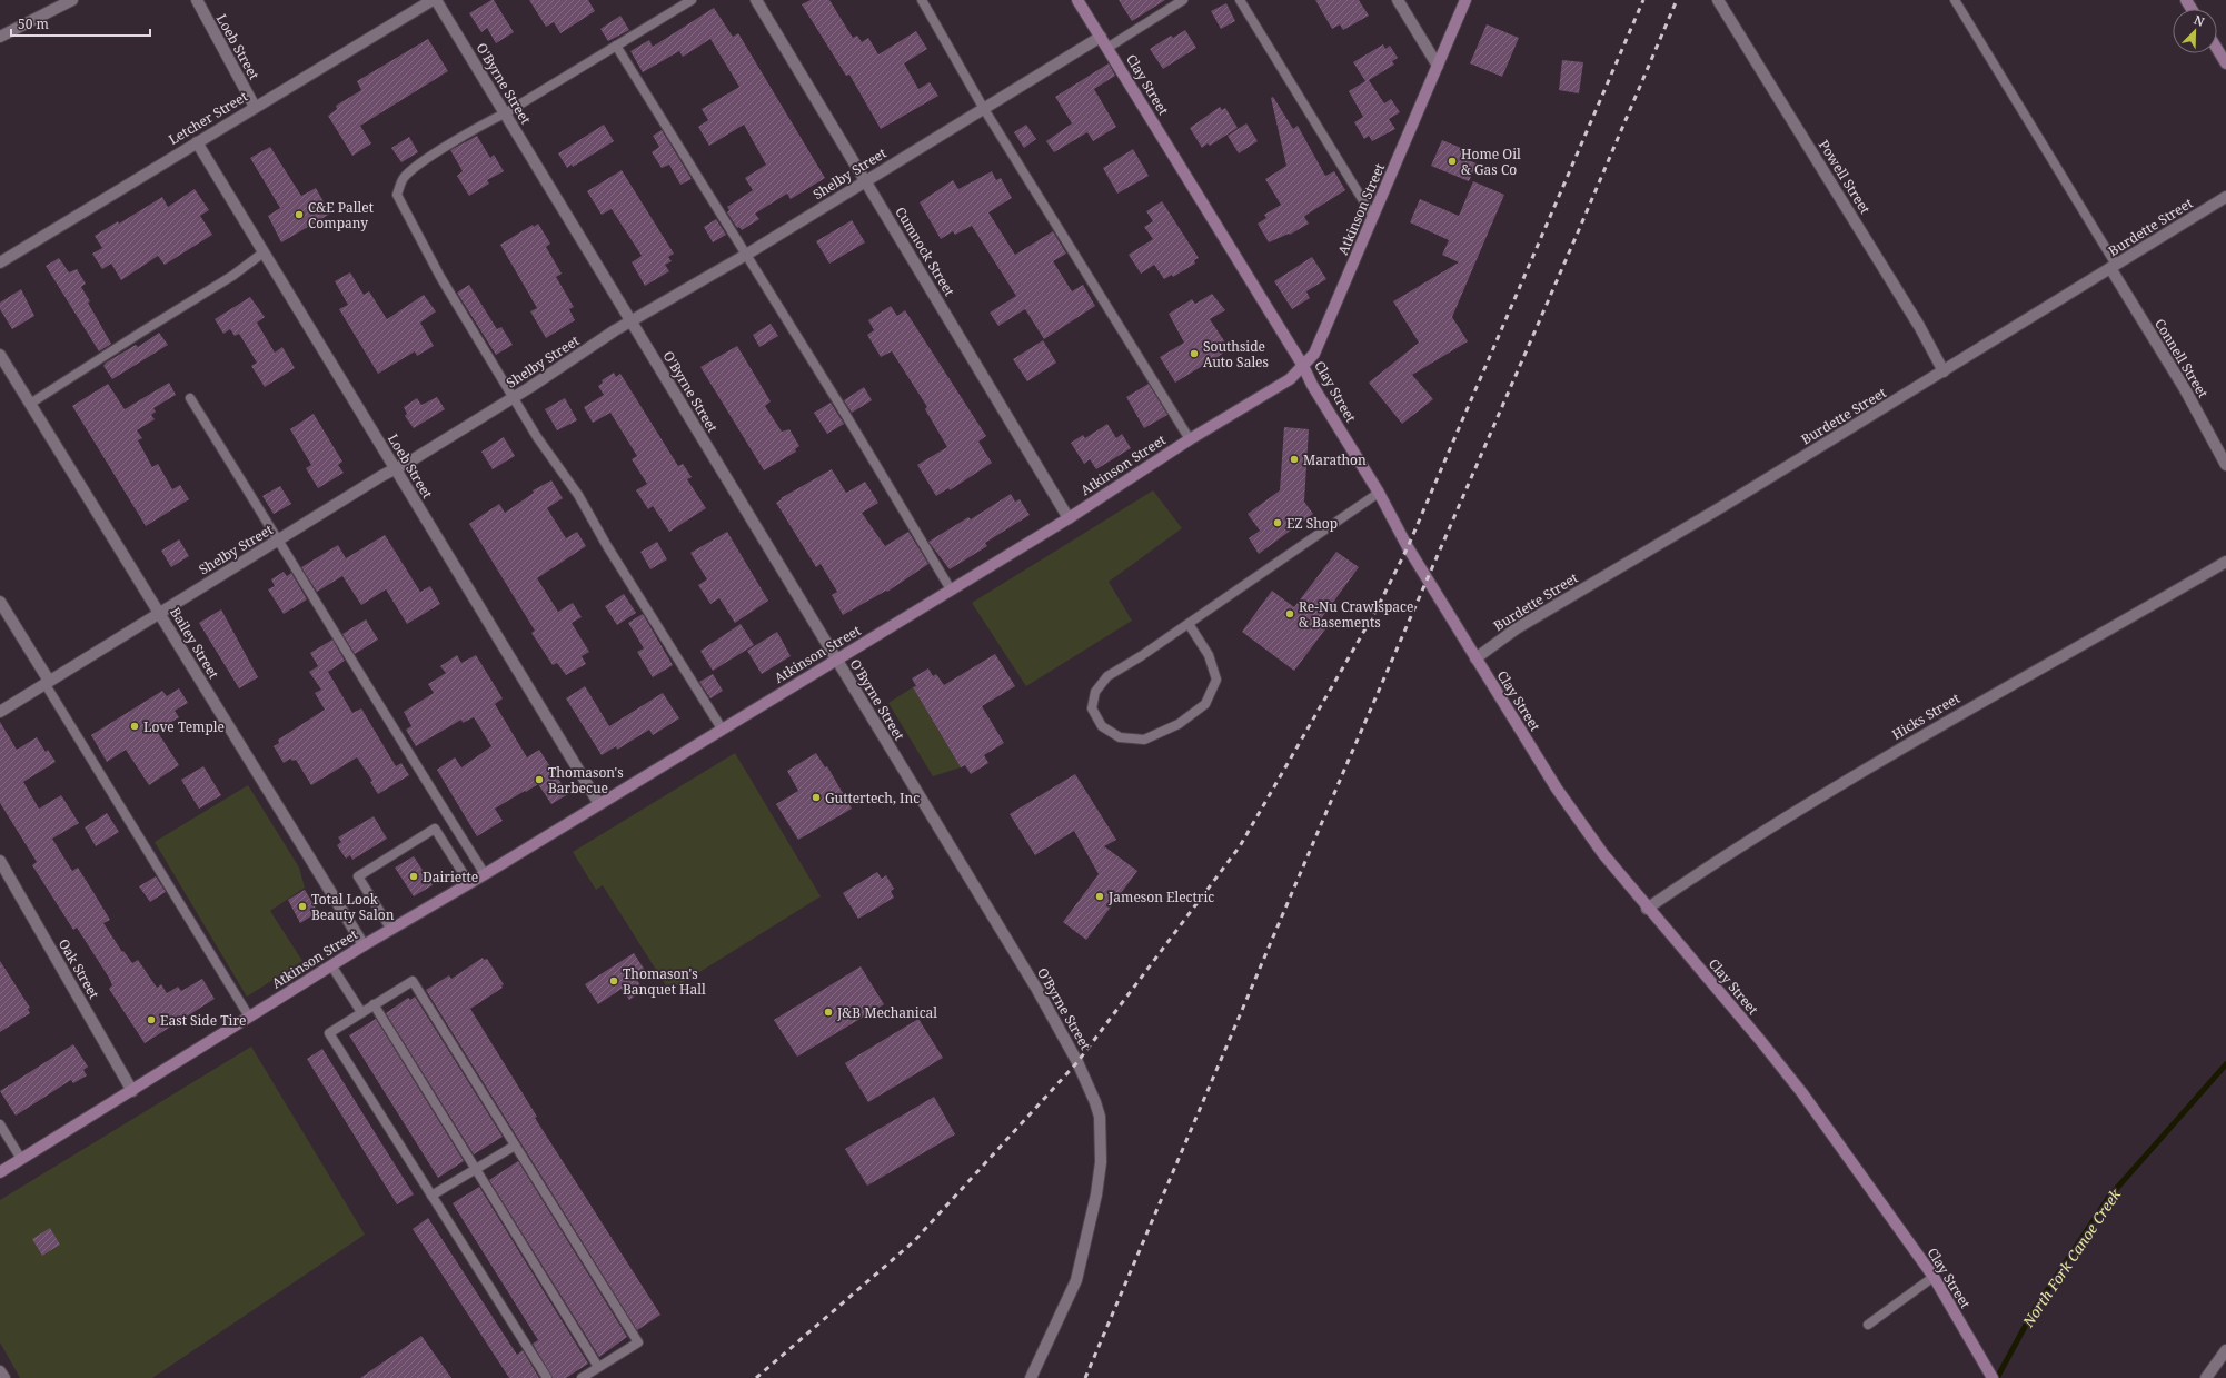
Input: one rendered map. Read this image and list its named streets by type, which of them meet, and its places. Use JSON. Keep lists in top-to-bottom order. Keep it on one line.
{"streets":{"street":["Loeb Street","O'Byrne Street","Clay Street","Letcher Street","Shelby Street","Powell Street","Atkinson Street","Burdette Street","Cumnock Street","Connell Street","Bailey Street","Hicks Street","Oak Street"]},"crossings":[["Loeb Street","Letcher Street"],["Loeb Street","Shelby Street"],["Loeb Street","Atkinson Street"],["O'Byrne Street","Shelby Street"],["O'Byrne Street","Atkinson Street"],["Clay Street","Shelby Street"],["Clay Street","Atkinson Street"],["Clay Street","Burdette Street"],["Clay Street","Hicks Street"],["Shelby Street","Cumnock Street"],["Shelby Street","Bailey Street"],["Powell Street","Burdette Street"],["Atkinson Street","Cumnock Street"],["Atkinson Street","Bailey Street"],["Atkinson Street","Oak Street"],["Burdette Street","Connell Street"]],"water":["North Fork Canoe Creek"],"places":["Home Oil & Gas Co","C&E Pallet Company","Southside Auto Sales","Marathon","EZ Shop","Re-Nu Crawlspace & Basements","Love Temple","Thomason's Barbecue","Guttertech, Inc","Dairiette","Jameson Electric","Total Look Beauty Salon","Thomason's Banquet Hall","J&B Mechanical","East Side Tire"],"scale_bar":"50 m","north":"top right"}
